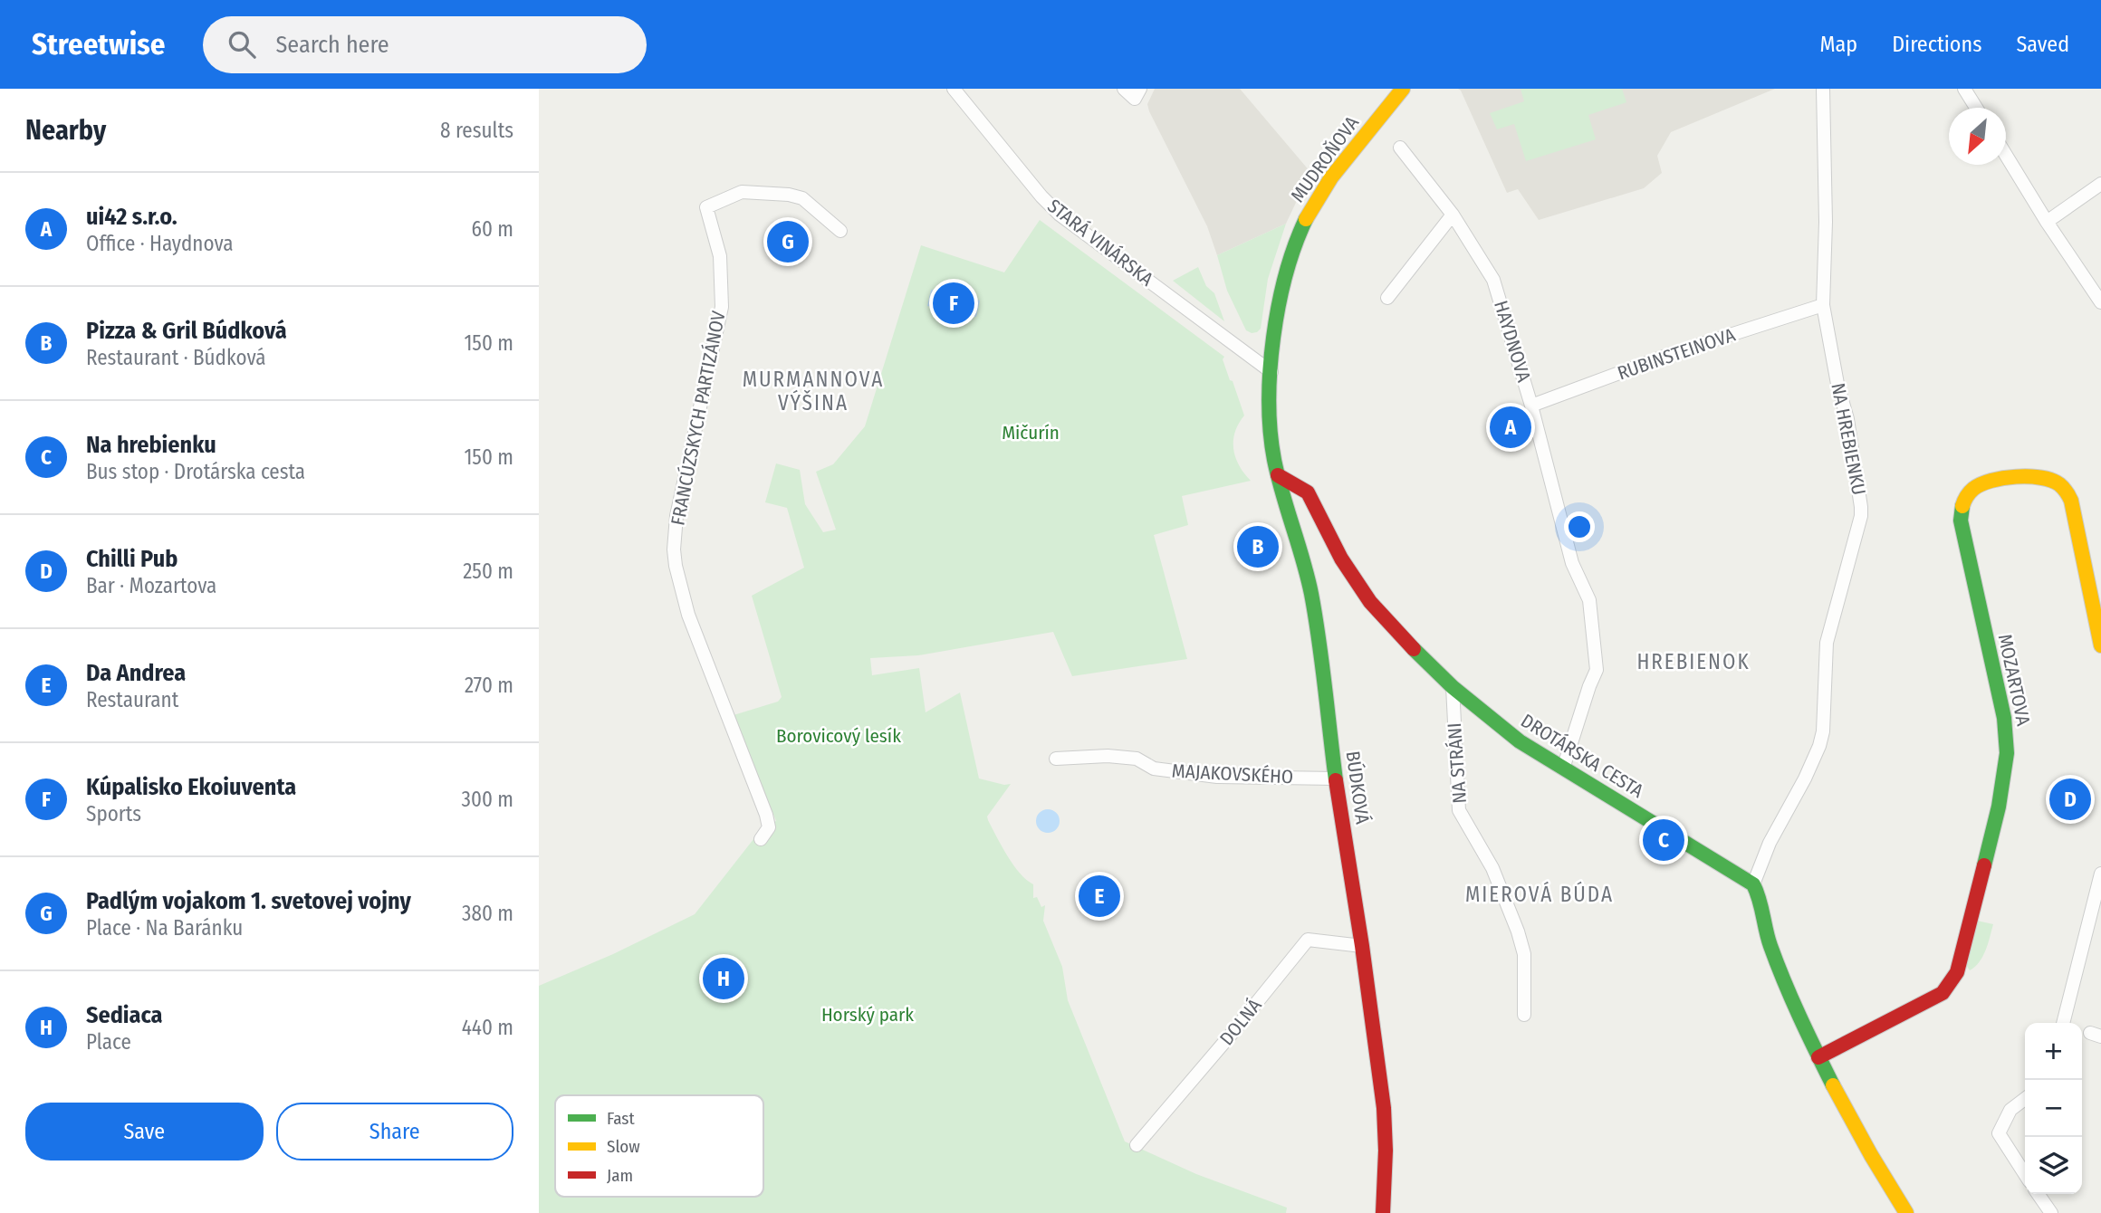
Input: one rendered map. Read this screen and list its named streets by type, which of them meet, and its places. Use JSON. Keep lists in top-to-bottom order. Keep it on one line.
{"streets":{"street":["MUDROŇOVA","STARÁ VINÁRSKA","HAYDNOVA","RUBINSTEINOVA","FRANCÚZSKYCH PARTIZÁNOV","NA HREBIENKU","MOZARTOVA","DROTÁRSKA CESTA","NA STRÁNI","MAJAKOVSKÉHO","BÚDKOVÁ","DOLNÁ"]},"crossings":[["MUDROŇOVA","STARÁ VINÁRSKA"],["MUDROŇOVA","BÚDKOVÁ"],["STARÁ VINÁRSKA","BÚDKOVÁ"],["HAYDNOVA","RUBINSTEINOVA"],["HAYDNOVA","DROTÁRSKA CESTA"],["RUBINSTEINOVA","NA HREBIENKU"],["NA HREBIENKU","DROTÁRSKA CESTA"],["DROTÁRSKA CESTA","NA STRÁNI"],["DROTÁRSKA CESTA","BÚDKOVÁ"],["MAJAKOVSKÉHO","BÚDKOVÁ"],["BÚDKOVÁ","DOLNÁ"]],"districts":["MURMANNOVA VÝŠINA","HREBIENOK","MIEROVÁ BÚDA"],"parks":["Mičurín","Borovicový lesík","Horský park"],"legend":["Fast","Slow","Jam"],"north":"bottom left","page":{"header":"Streetwise","search":"Search here","nav":["Map","Directions","Saved"],"heading":["Nearby","8 results"],"list":[{"mark":"A","name":"ui42 s.r.o.","note":"Office · Haydnova","value":"60 m"},{"mark":"B","name":"Pizza & Gril Búdková","note":"Restaurant · Búdková","value":"150 m"},{"mark":"C","name":"Na hrebienku","note":"Bus stop · Drotárska cesta","value":"150 m"},{"mark":"D","name":"Chilli Pub","note":"Bar · Mozartova","value":"250 m"},{"mark":"E","name":"Da Andrea","note":"Restaurant","value":"270 m"},{"mark":"F","name":"Kúpalisko Ekoiuventa","note":"Sports","value":"300 m"},{"mark":"G","name":"Padlým vojakom 1. svetovej vojny","note":"Place · Na Baránku","value":"380 m"},{"mark":"H","name":"Sediaca","note":"Place","value":"440 m"}],"pins":["G","F","A","B","D","C","E","H"],"map_buttons":["+","−"],"buttons":["Save","Share"]}}
